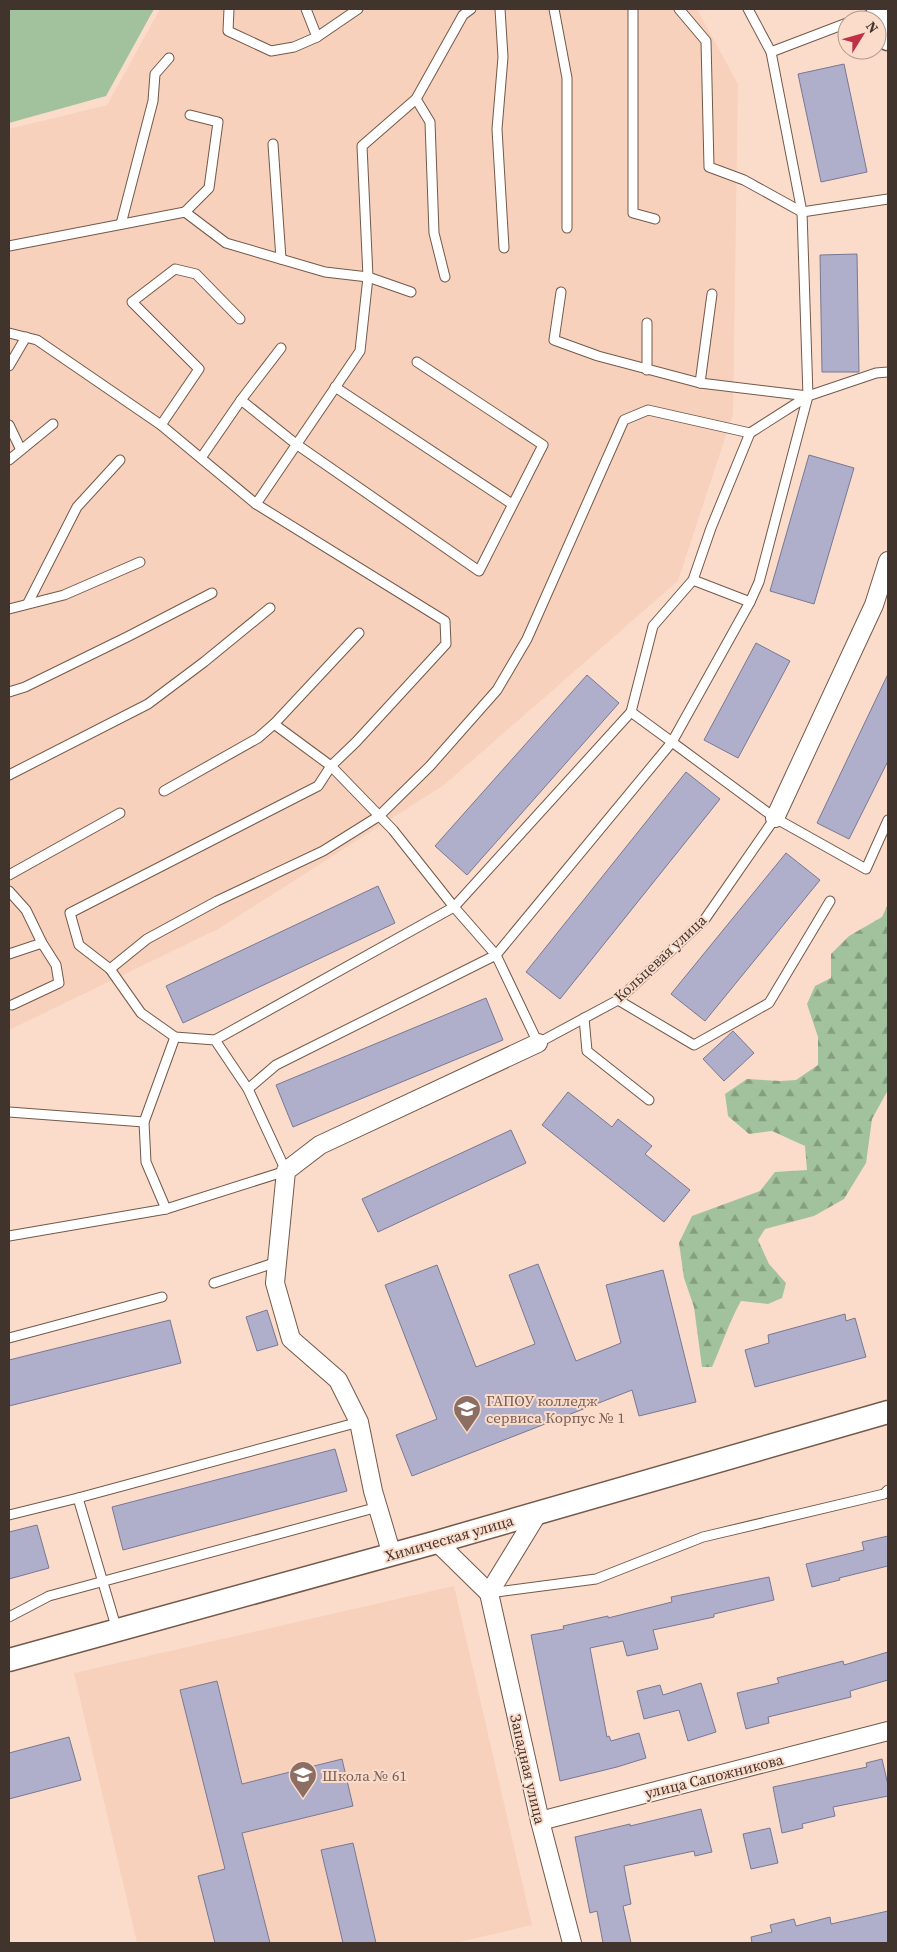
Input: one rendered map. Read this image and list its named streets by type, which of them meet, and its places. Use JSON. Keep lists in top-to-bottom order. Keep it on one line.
{"streets":{"street":["Кольцевая улица","Химическая улица","Западная улица","улица Сапожникова"]},"crossings":[["Западная улица","улица Сапожникова"]],"places":{"school or university":["ГАПОУ колледж сервиса Корпус № 1","Школа № 61"]},"north":"top right"}
